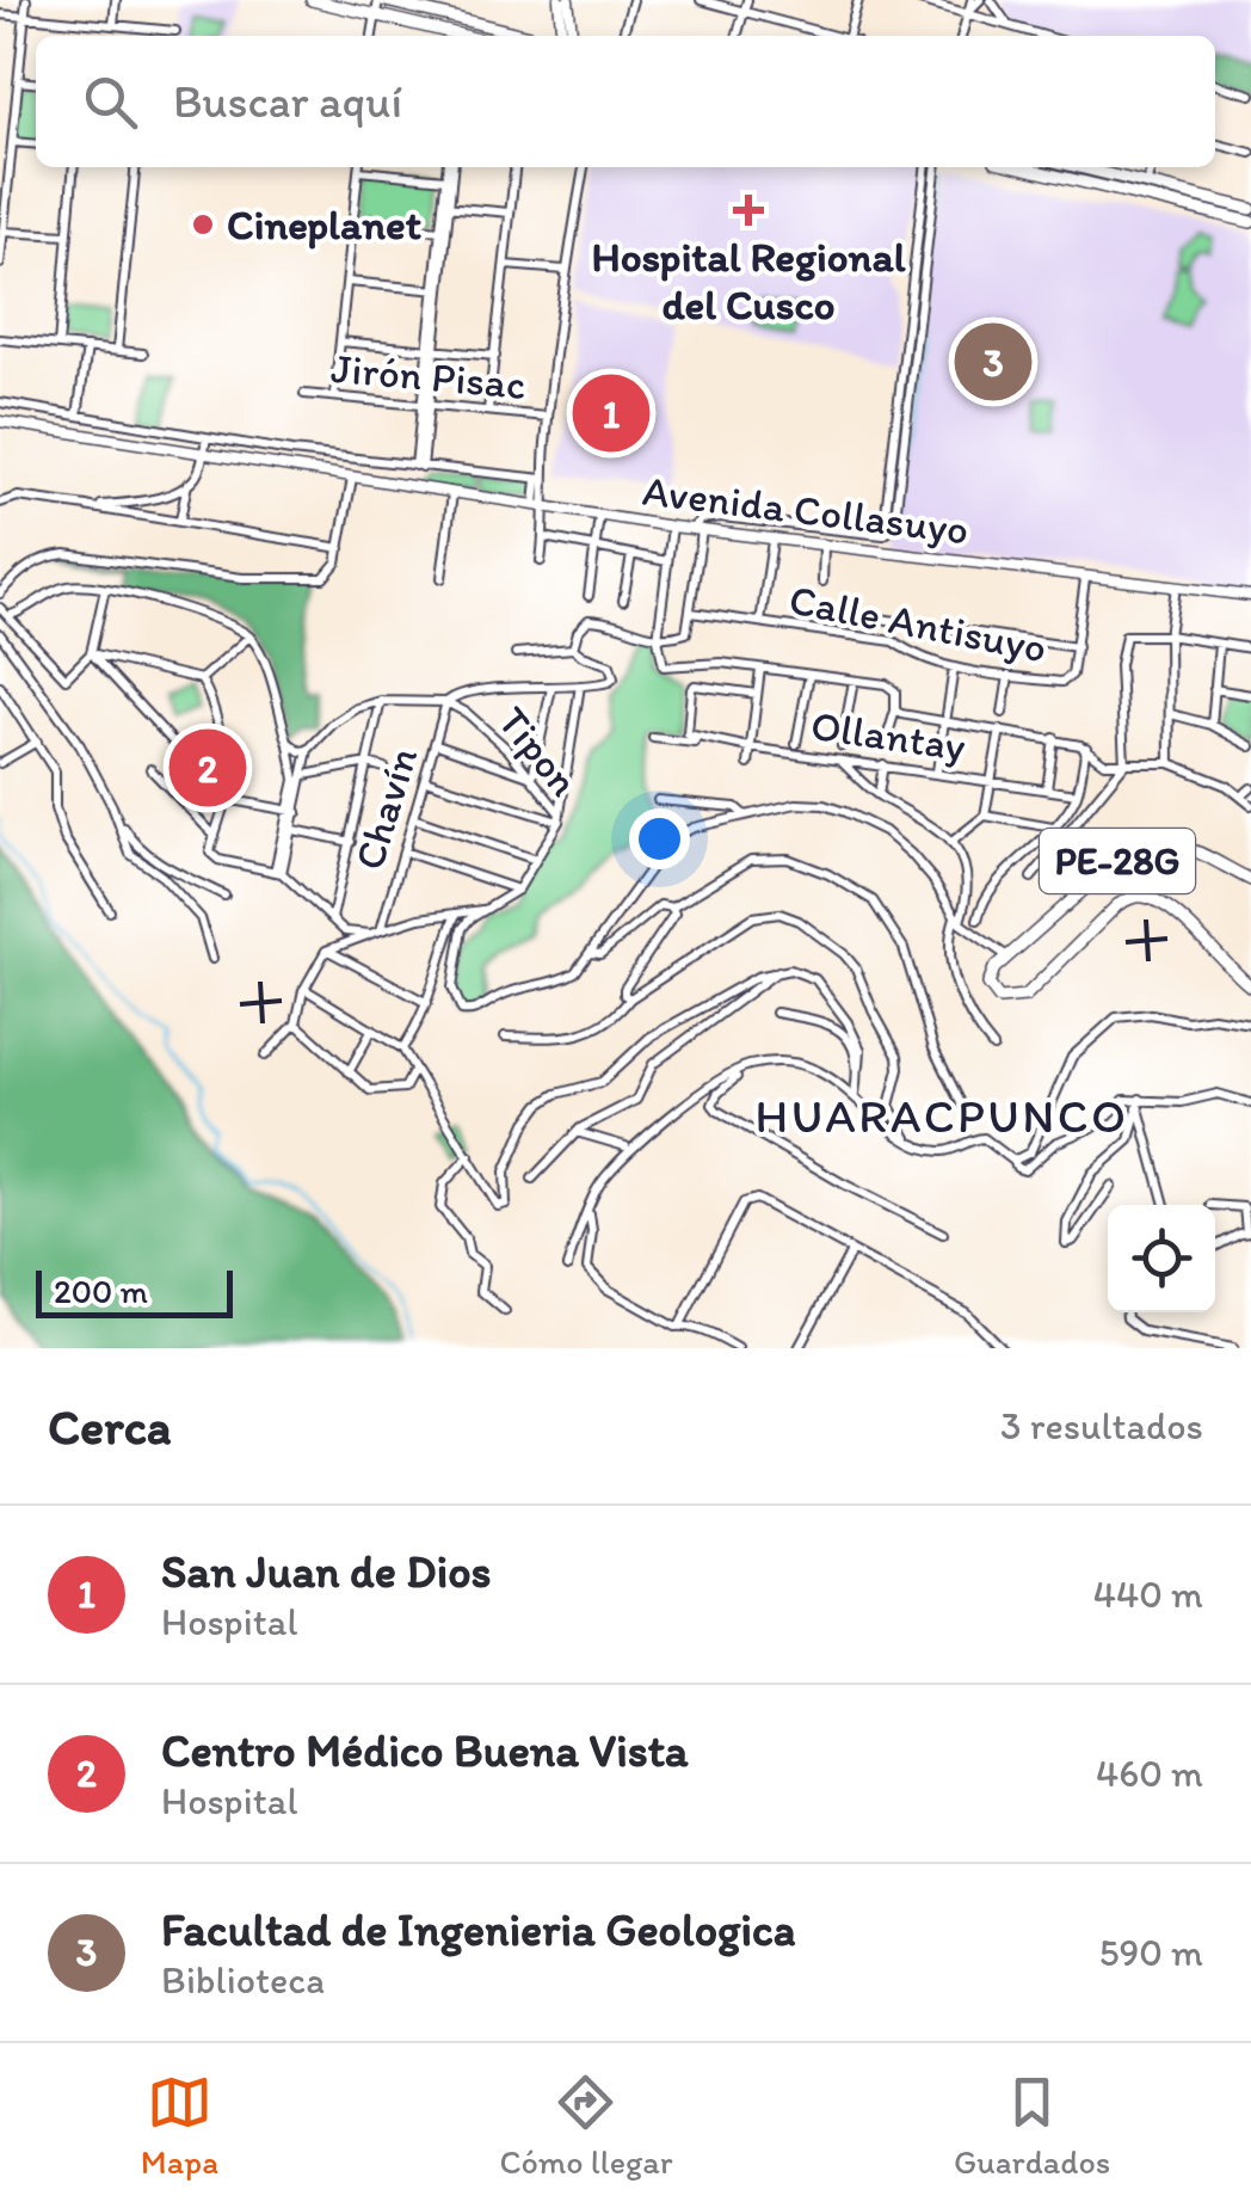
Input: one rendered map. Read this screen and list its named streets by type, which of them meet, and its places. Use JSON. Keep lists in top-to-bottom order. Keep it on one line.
{"streets":{"highway":["PE-28G"],"main road":["Avenida Collasuyo"],"street":["Jirón Pisac","Calle Antisuyo","Ollantay","Tipon","Chavín"]},"crossings":[["Tipon","Chavín"]],"districts":["HUARACPUNCO"],"places":{"health":["Hospital Regional del Cusco"],"other":["Cineplanet"]},"scale_bar":"200 m","page":{"search":"Buscar aquí","pins":["3","1","2"],"scale":"200 m","heading":["Cerca","3 resultados"],"list":[{"mark":"1","name":"San Juan de Dios","note":"Hospital","value":"440 m"},{"mark":"2","name":"Centro Médico Buena Vista","note":"Hospital","value":"460 m"},{"mark":"3","name":"Facultad de Ingenieria Geologica","note":"Biblioteca","value":"590 m"}],"nav":["Mapa","Cómo llegar","Guardados"]}}
